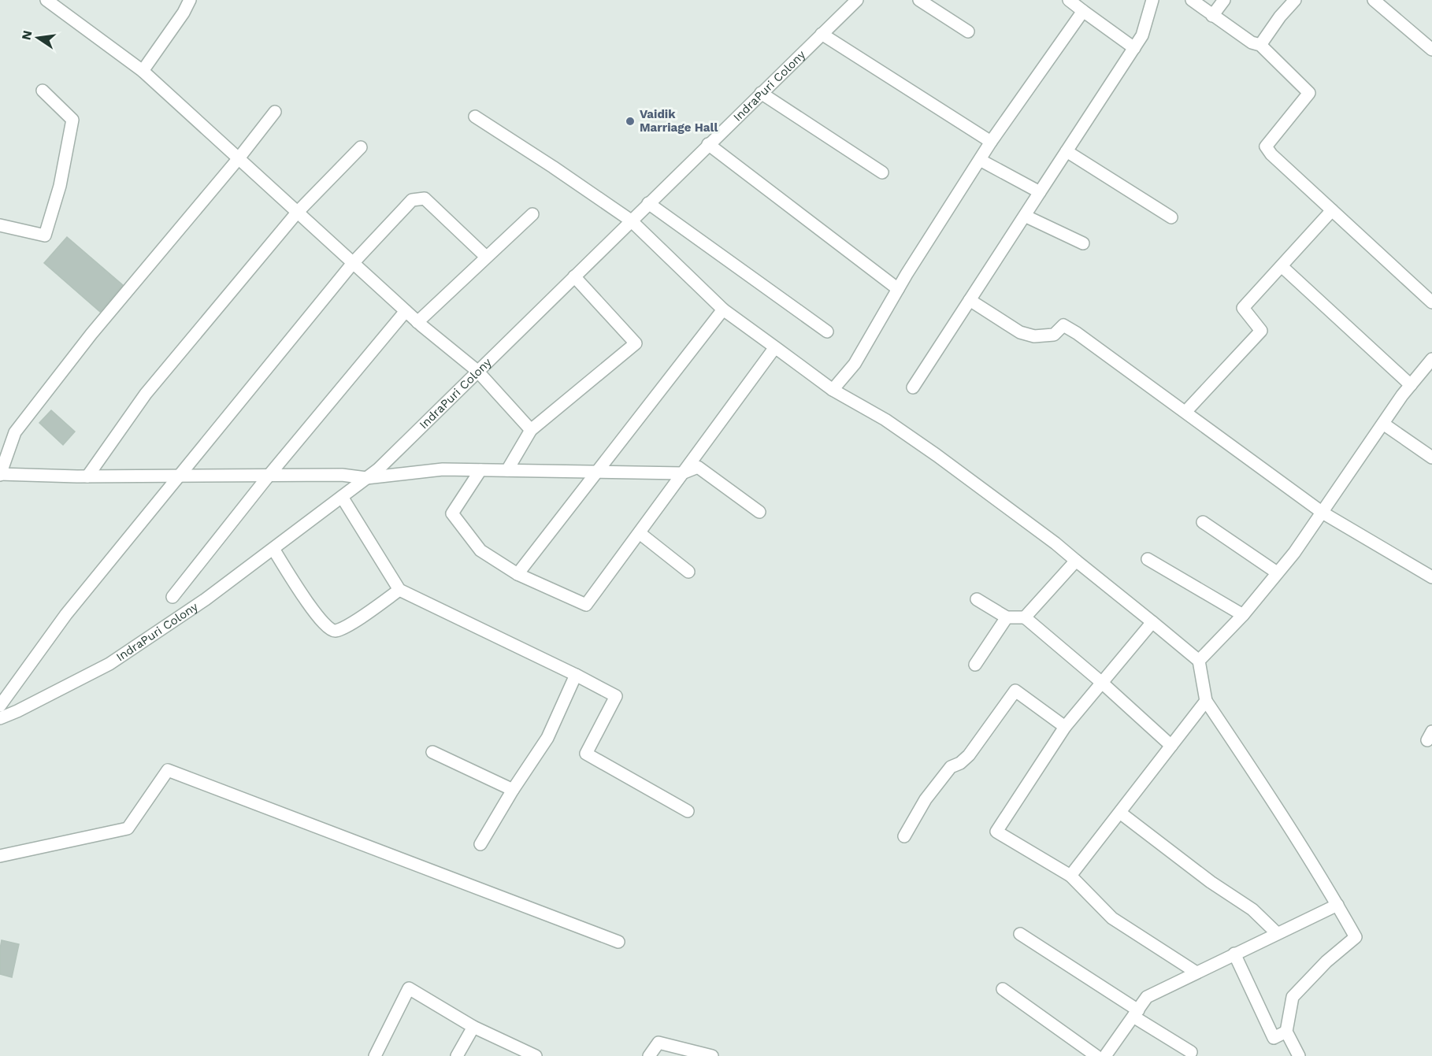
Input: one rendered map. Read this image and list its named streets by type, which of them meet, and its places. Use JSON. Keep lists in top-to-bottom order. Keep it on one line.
{"streets":{"street":["IndraPuri Colony"]},"places":["Vaidik Marriage Hall"],"north":"left"}
